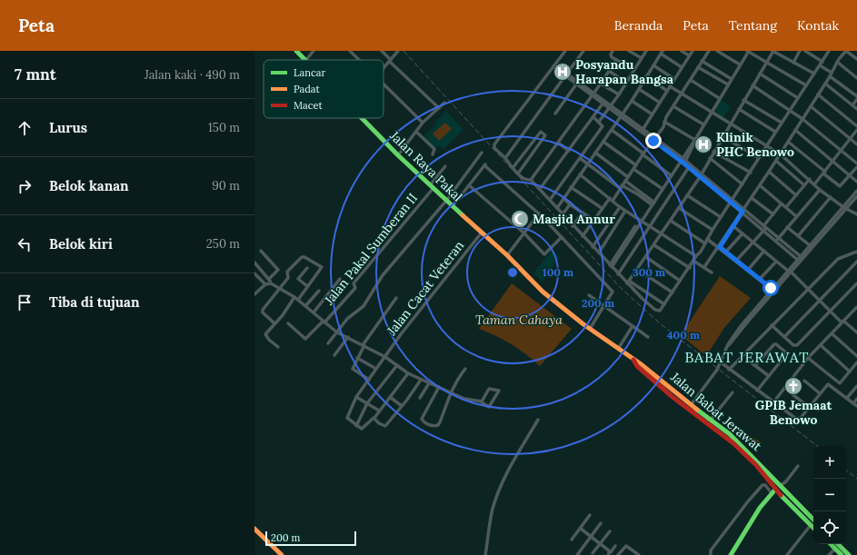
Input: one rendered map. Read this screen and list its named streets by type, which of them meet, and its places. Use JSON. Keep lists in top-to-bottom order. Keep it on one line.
{"streets":{"main road":["Jalan Raya Pakal","Jalan Babat Jerawat"],"street":["Jalan Pakal Sumberan II","Jalan Cacat Veteran"]},"crossings":[["Jalan Raya Pakal","Jalan Pakal Sumberan II"],["Jalan Raya Pakal","Jalan Cacat Veteran"],["Jalan Raya Pakal","Jalan Babat Jerawat"]],"districts":["BABAT JERAWAT"],"parks":["Taman Cahaya"],"places":{"hospital":["Posyandu Harapan Bangsa","Klinik PHC Benowo"],"mosque":["Masjid Annur"],"church":["GPIB Jemaat Benowo"]},"legend":["Lancar","Padat","Macet"],"scale_bar":"200 m","page":{"header":"Peta","nav":["Beranda","Peta","Tentang","Kontak"],"heading":["7 mnt","Jalan kaki · 490 m"],"list":[["Lurus","150 m"],["Belok kanan","90 m"],["Belok kiri","250 m"],"Tiba di tujuan"],"map_buttons":["+","−"],"scale":"200 m"},"rings":["100 m","300 m","200 m","400 m"]}
